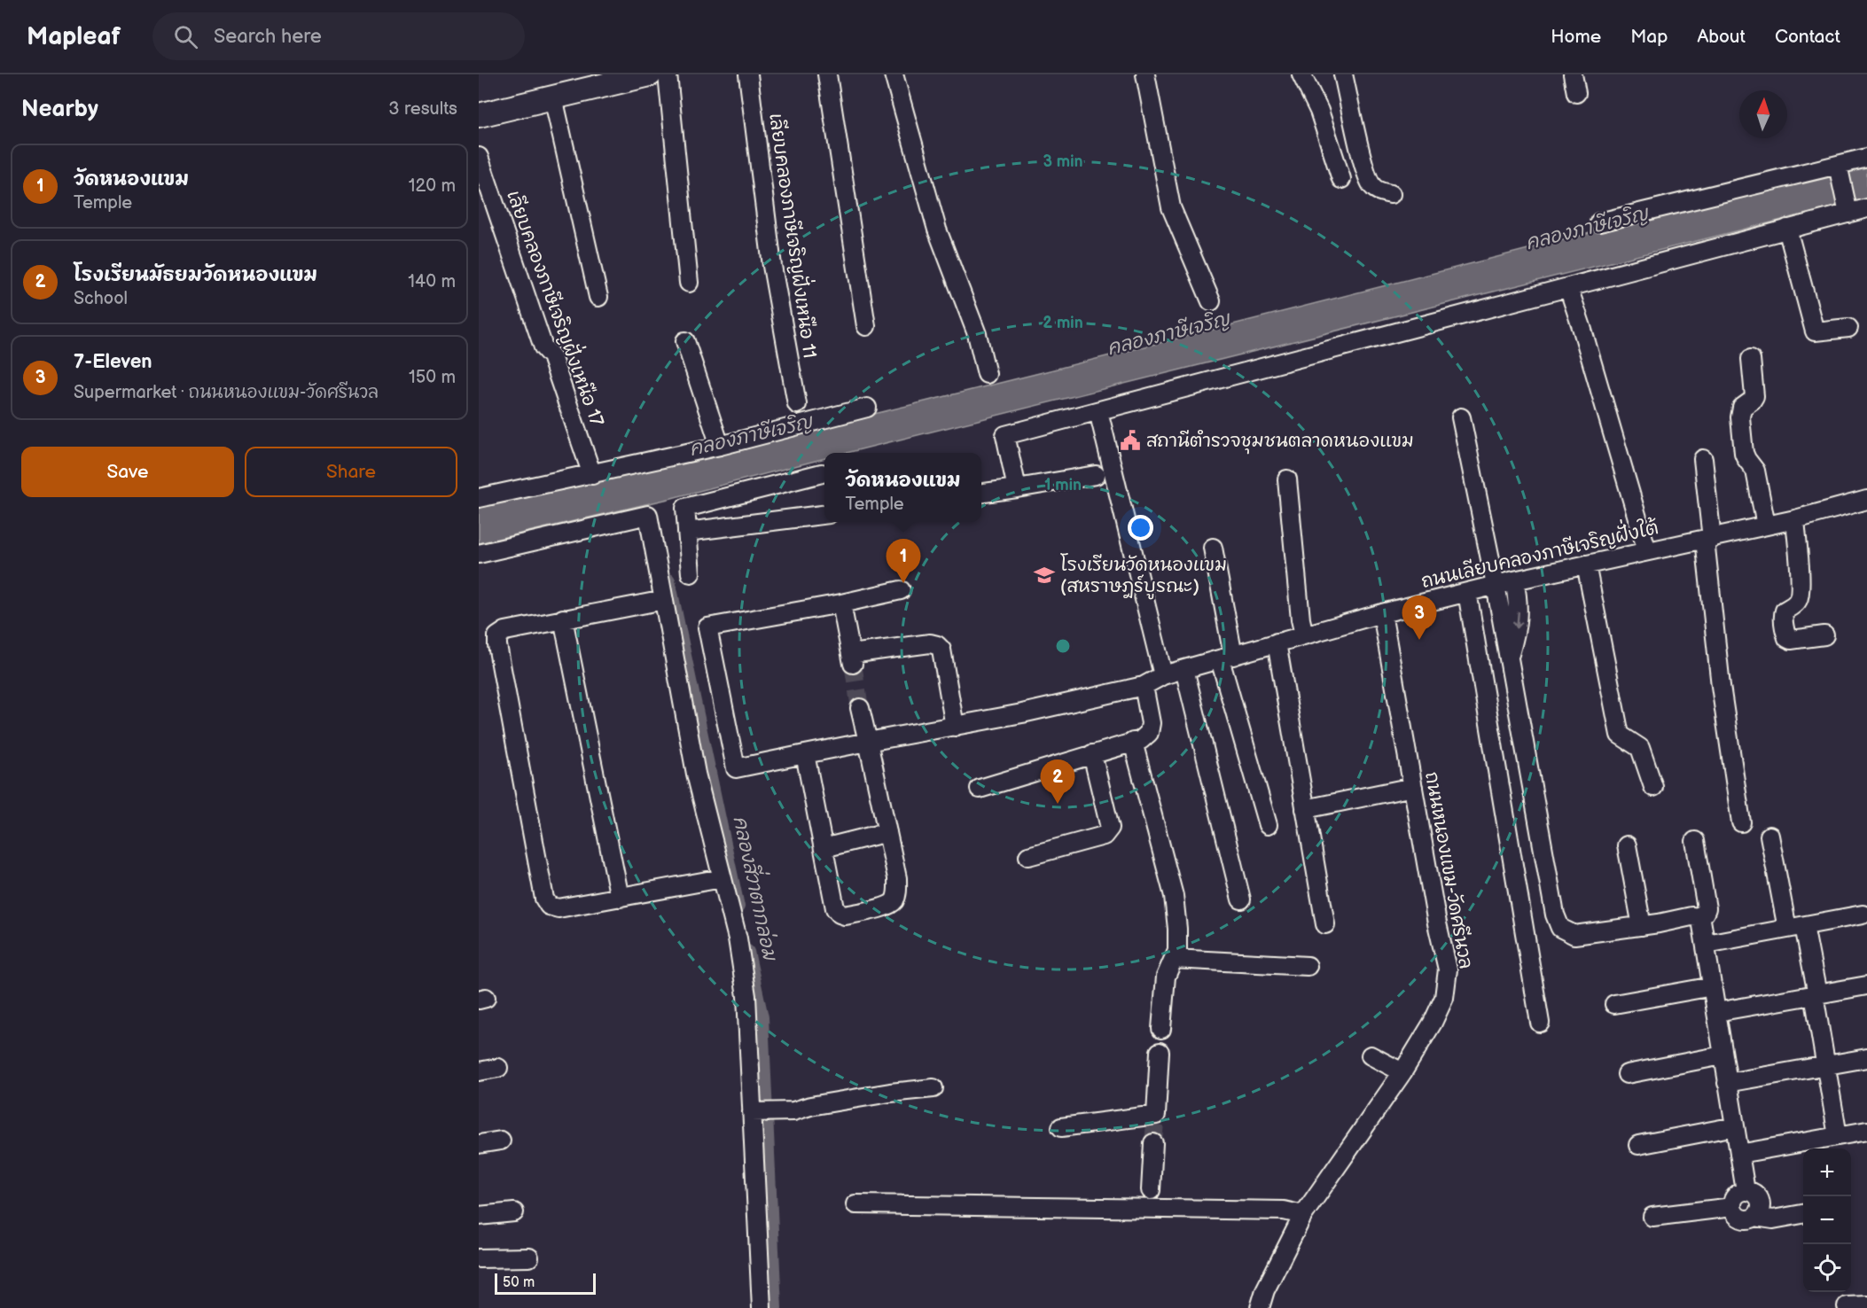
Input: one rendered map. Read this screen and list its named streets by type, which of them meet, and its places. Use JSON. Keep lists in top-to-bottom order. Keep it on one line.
{"streets":{"street":["เลียบคลองภาษีเจริญฝั่งเหนือ 11","เลียบคลองภาษีเจริญฝั่งเหนือ 17","ถนนเลียบคลองภาษีเจริญฝั่งใต้","ถนนหนองแขม-วัดศรีนวล"]},"crossings":[["ถนนเลียบคลองภาษีเจริญฝั่งใต้","ถนนหนองแขม-วัดศรีนวล"]],"water":["คลองภาษีเจริญ","คลองสี่วาตากล่อม"],"places":{"public building":["สถานีตำรวจชุมชนตลาดหนองแขม"],"school or university":["โรงเรียนวัดหนองแขม (สหราษฎร์บูรณะ)"]},"scale_bar":"50 m","north":"top","page":{"header":"Mapleaf","search":"Search here","nav":["Home","Map","About","Contact"],"heading":["Nearby","3 results"],"list":[{"mark":"1","name":"วัดหนองแขม","note":"Temple","value":"120 m"},{"mark":"2","name":"โรงเรียนมัธยมวัดหนองแขม","note":"School","value":"140 m"},{"mark":"3","name":"7-Eleven","note":"Supermarket · ถนนหนองแขม-วัดศรีนวล","value":"150 m"}],"buttons":["Save","Share"],"popup":["วัดหนองแขม","Temple"],"pins":["1","3","2"],"map_buttons":["+","−"],"scale":"50 m"},"rings":["3 min","2 min","1 min"]}
